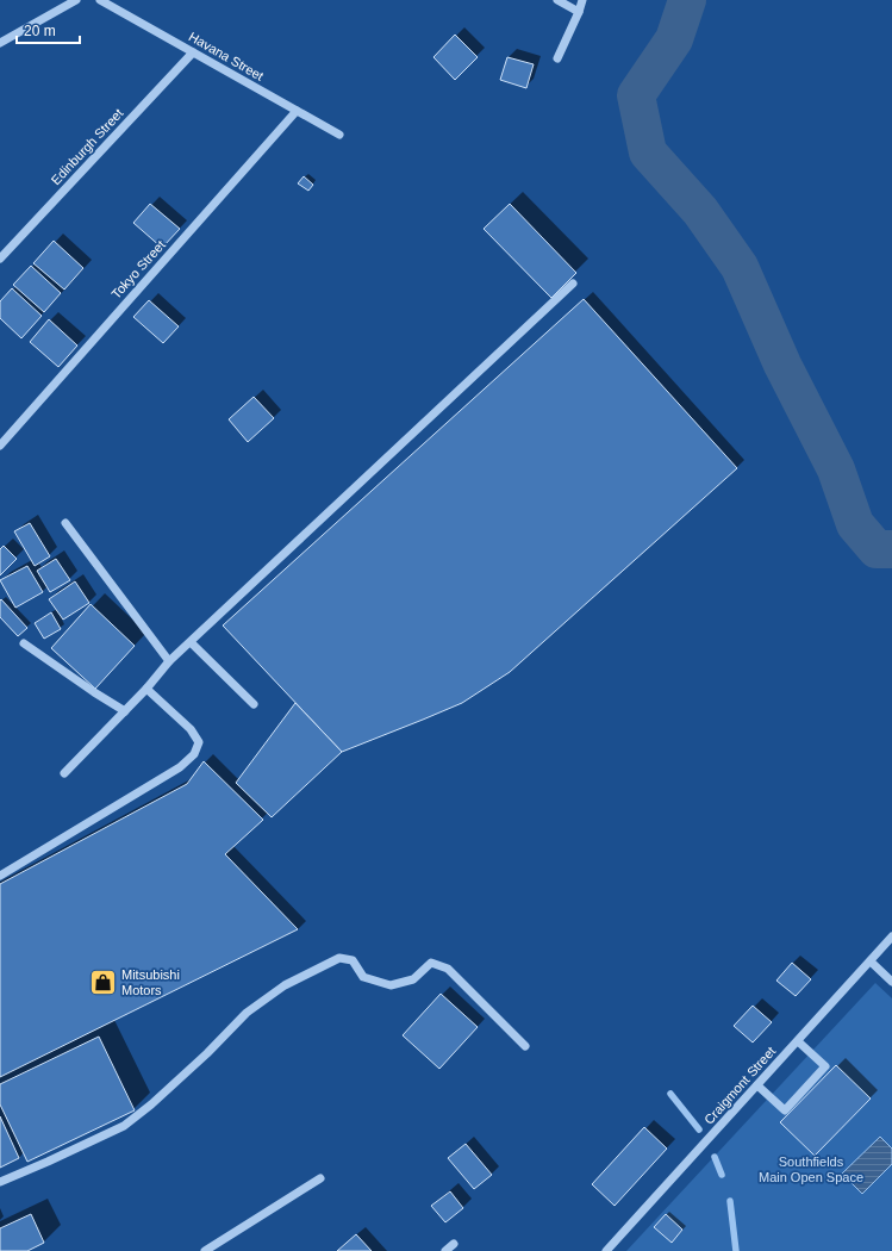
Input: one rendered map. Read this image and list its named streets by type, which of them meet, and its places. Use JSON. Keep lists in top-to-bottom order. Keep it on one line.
{"streets":{"street":["Havana Street","Edinburgh Street","Tokyo Street","Craigmont Street"]},"crossings":[["Havana Street","Edinburgh Street"],["Havana Street","Tokyo Street"]],"parks":["Southfields Main Open Space"],"places":{"shop":["Mitsubishi Motors"]},"scale_bar":"20 m"}
